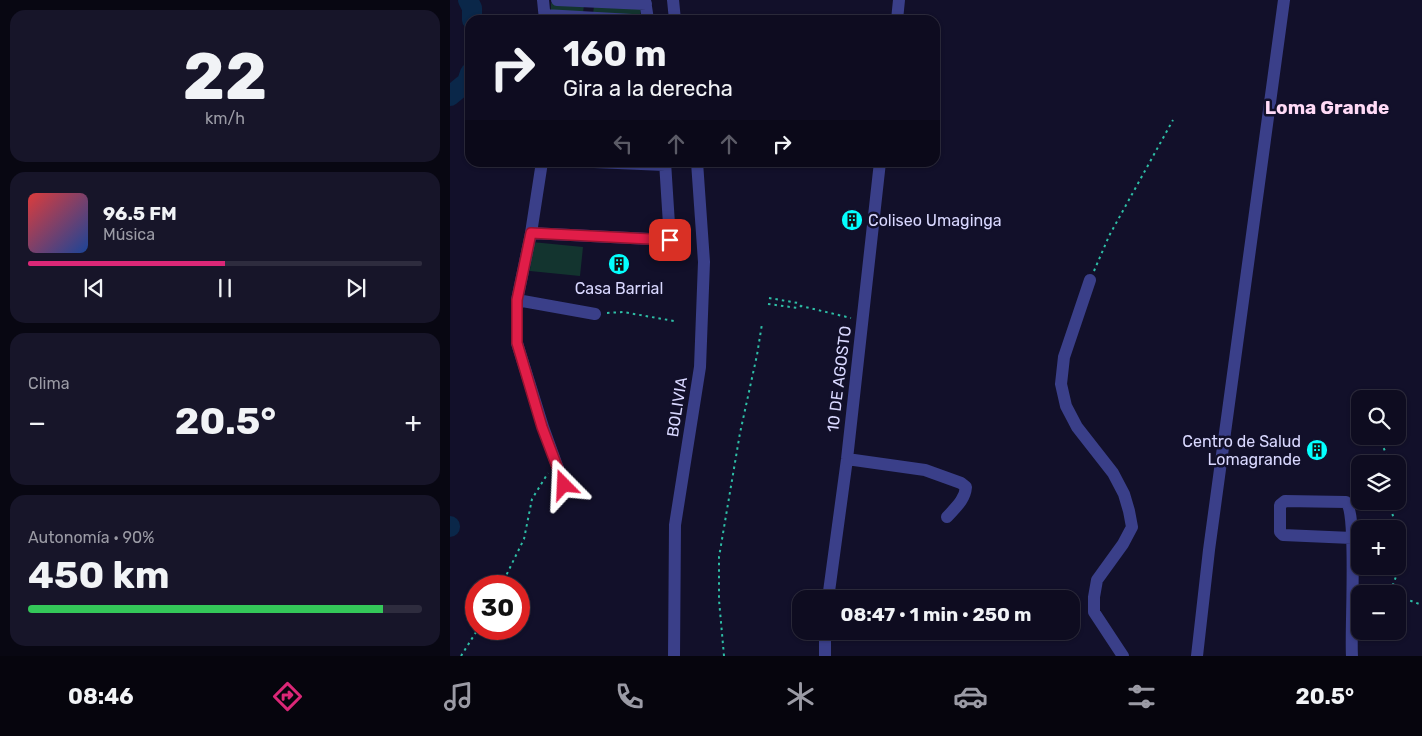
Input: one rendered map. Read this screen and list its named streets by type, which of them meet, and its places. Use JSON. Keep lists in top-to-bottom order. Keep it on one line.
{"streets":{"street":["10 DE AGOSTO","BOLIVIA"]},"districts":["Loma Grande"],"places":{"building":["Coliseo Umaginga","Casa Barrial","Centro de Salud Lomagrande"]},"page":{"tile":[["22","km/h"],"Clima",["Autonomía · 90%","450 km"]],"turn":["160 m","Gira a la derecha"],"song":["96.5 FM","Música"],"map_buttons":["+","−"],"heat":["−","20.5°","+"],"limit":"30","trip":"08:47 · 1 min · 250 m","tabs":["08:46","20.5°"]}}
